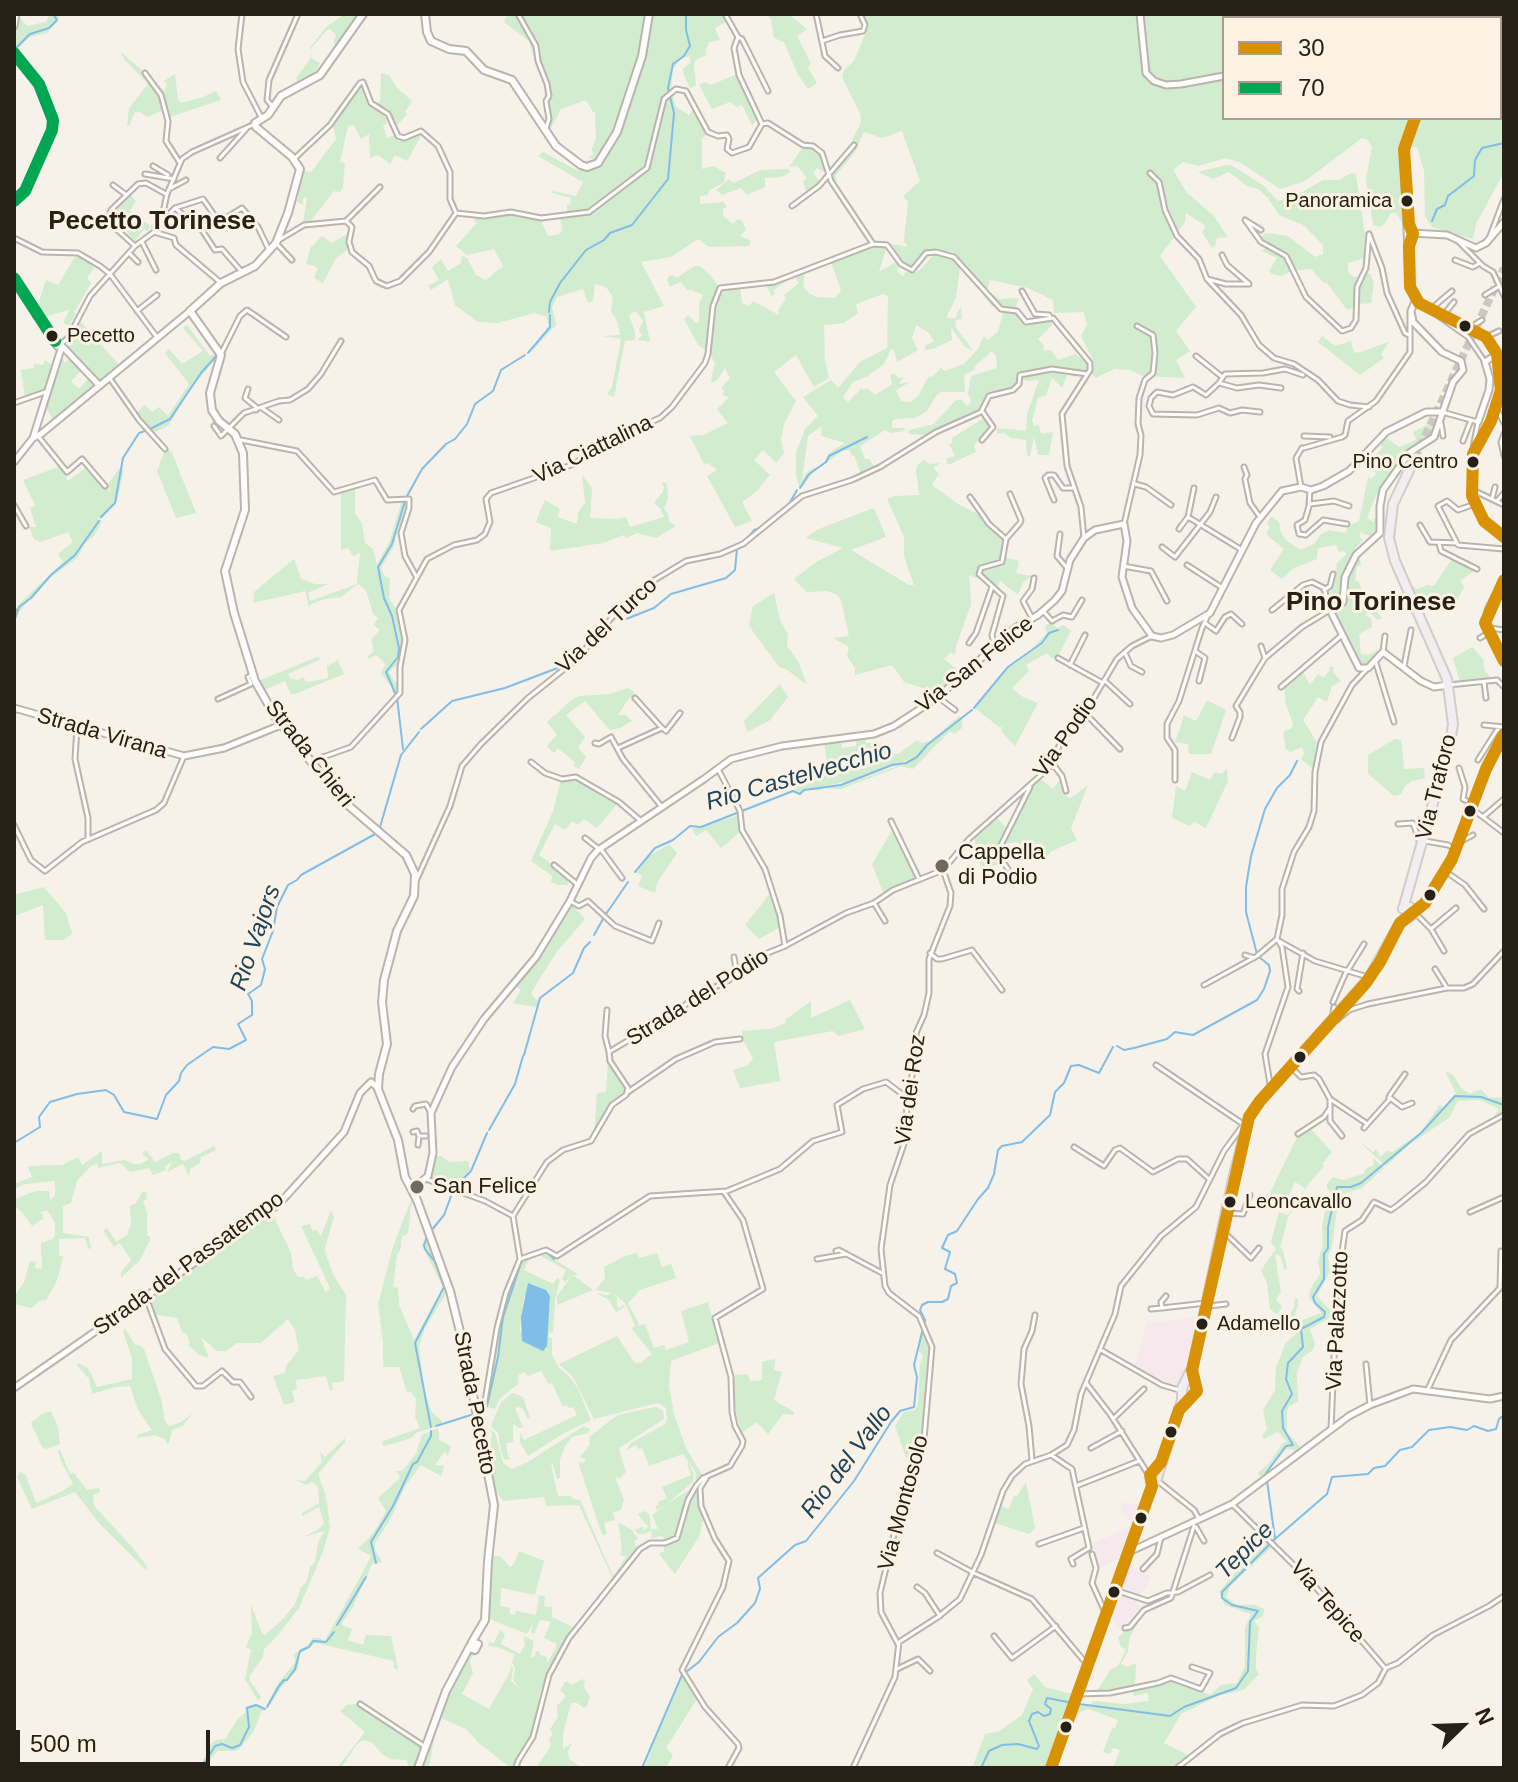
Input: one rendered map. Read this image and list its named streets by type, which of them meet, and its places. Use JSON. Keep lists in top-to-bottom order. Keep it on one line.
{"streets":{"main road":["Strada Chieri","Via Traforo","Strada Pecetto"],"street":["Via Ciattalina","Via del Turco","Via San Felice","Strada Virana","Via Podio","Strada del Podio","Via dei Roz","Strada del Passatempo","Via Palazzotto","Via Montosolo","Via Tepice"]},"crossings":[["Via del Turco","Strada Chieri"],["Via San Felice","Strada Pecetto"],["Strada Virana","Strada Chieri"],["Via Podio","Strada del Podio"],["Via Podio","Via dei Roz"],["Strada del Podio","Via dei Roz"],["Via dei Roz","Via Montosolo"]],"districts":["Pecetto Torinese","Pino Torinese"],"water":["Rio Castelvecchio","Rio Vajors","Rio del Vallo","Tepice"],"places":["Panoramica","Pecetto","Pino Centro","Cappella di Podio","San Felice","Leoncavallo","Adamello"],"lines":["transit line 70","transit line 30"],"legend":["30","70"],"scale_bar":"500 m","north":"top right"}
